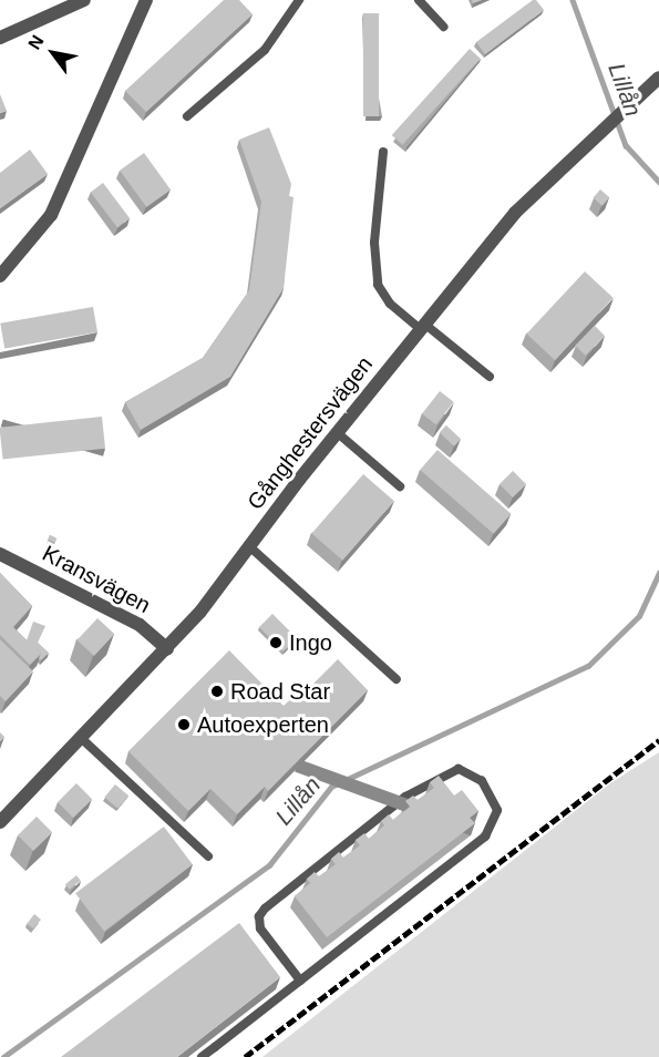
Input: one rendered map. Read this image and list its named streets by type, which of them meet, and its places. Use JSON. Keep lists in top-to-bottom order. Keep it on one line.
{"streets":{"street":["Gånghestersvägen","Kransvägen"]},"crossings":[["Gånghestersvägen","Kransvägen"]],"water":["Lillån"],"places":["Ingo","Road Star","Autoexperten"],"north":"top left"}
